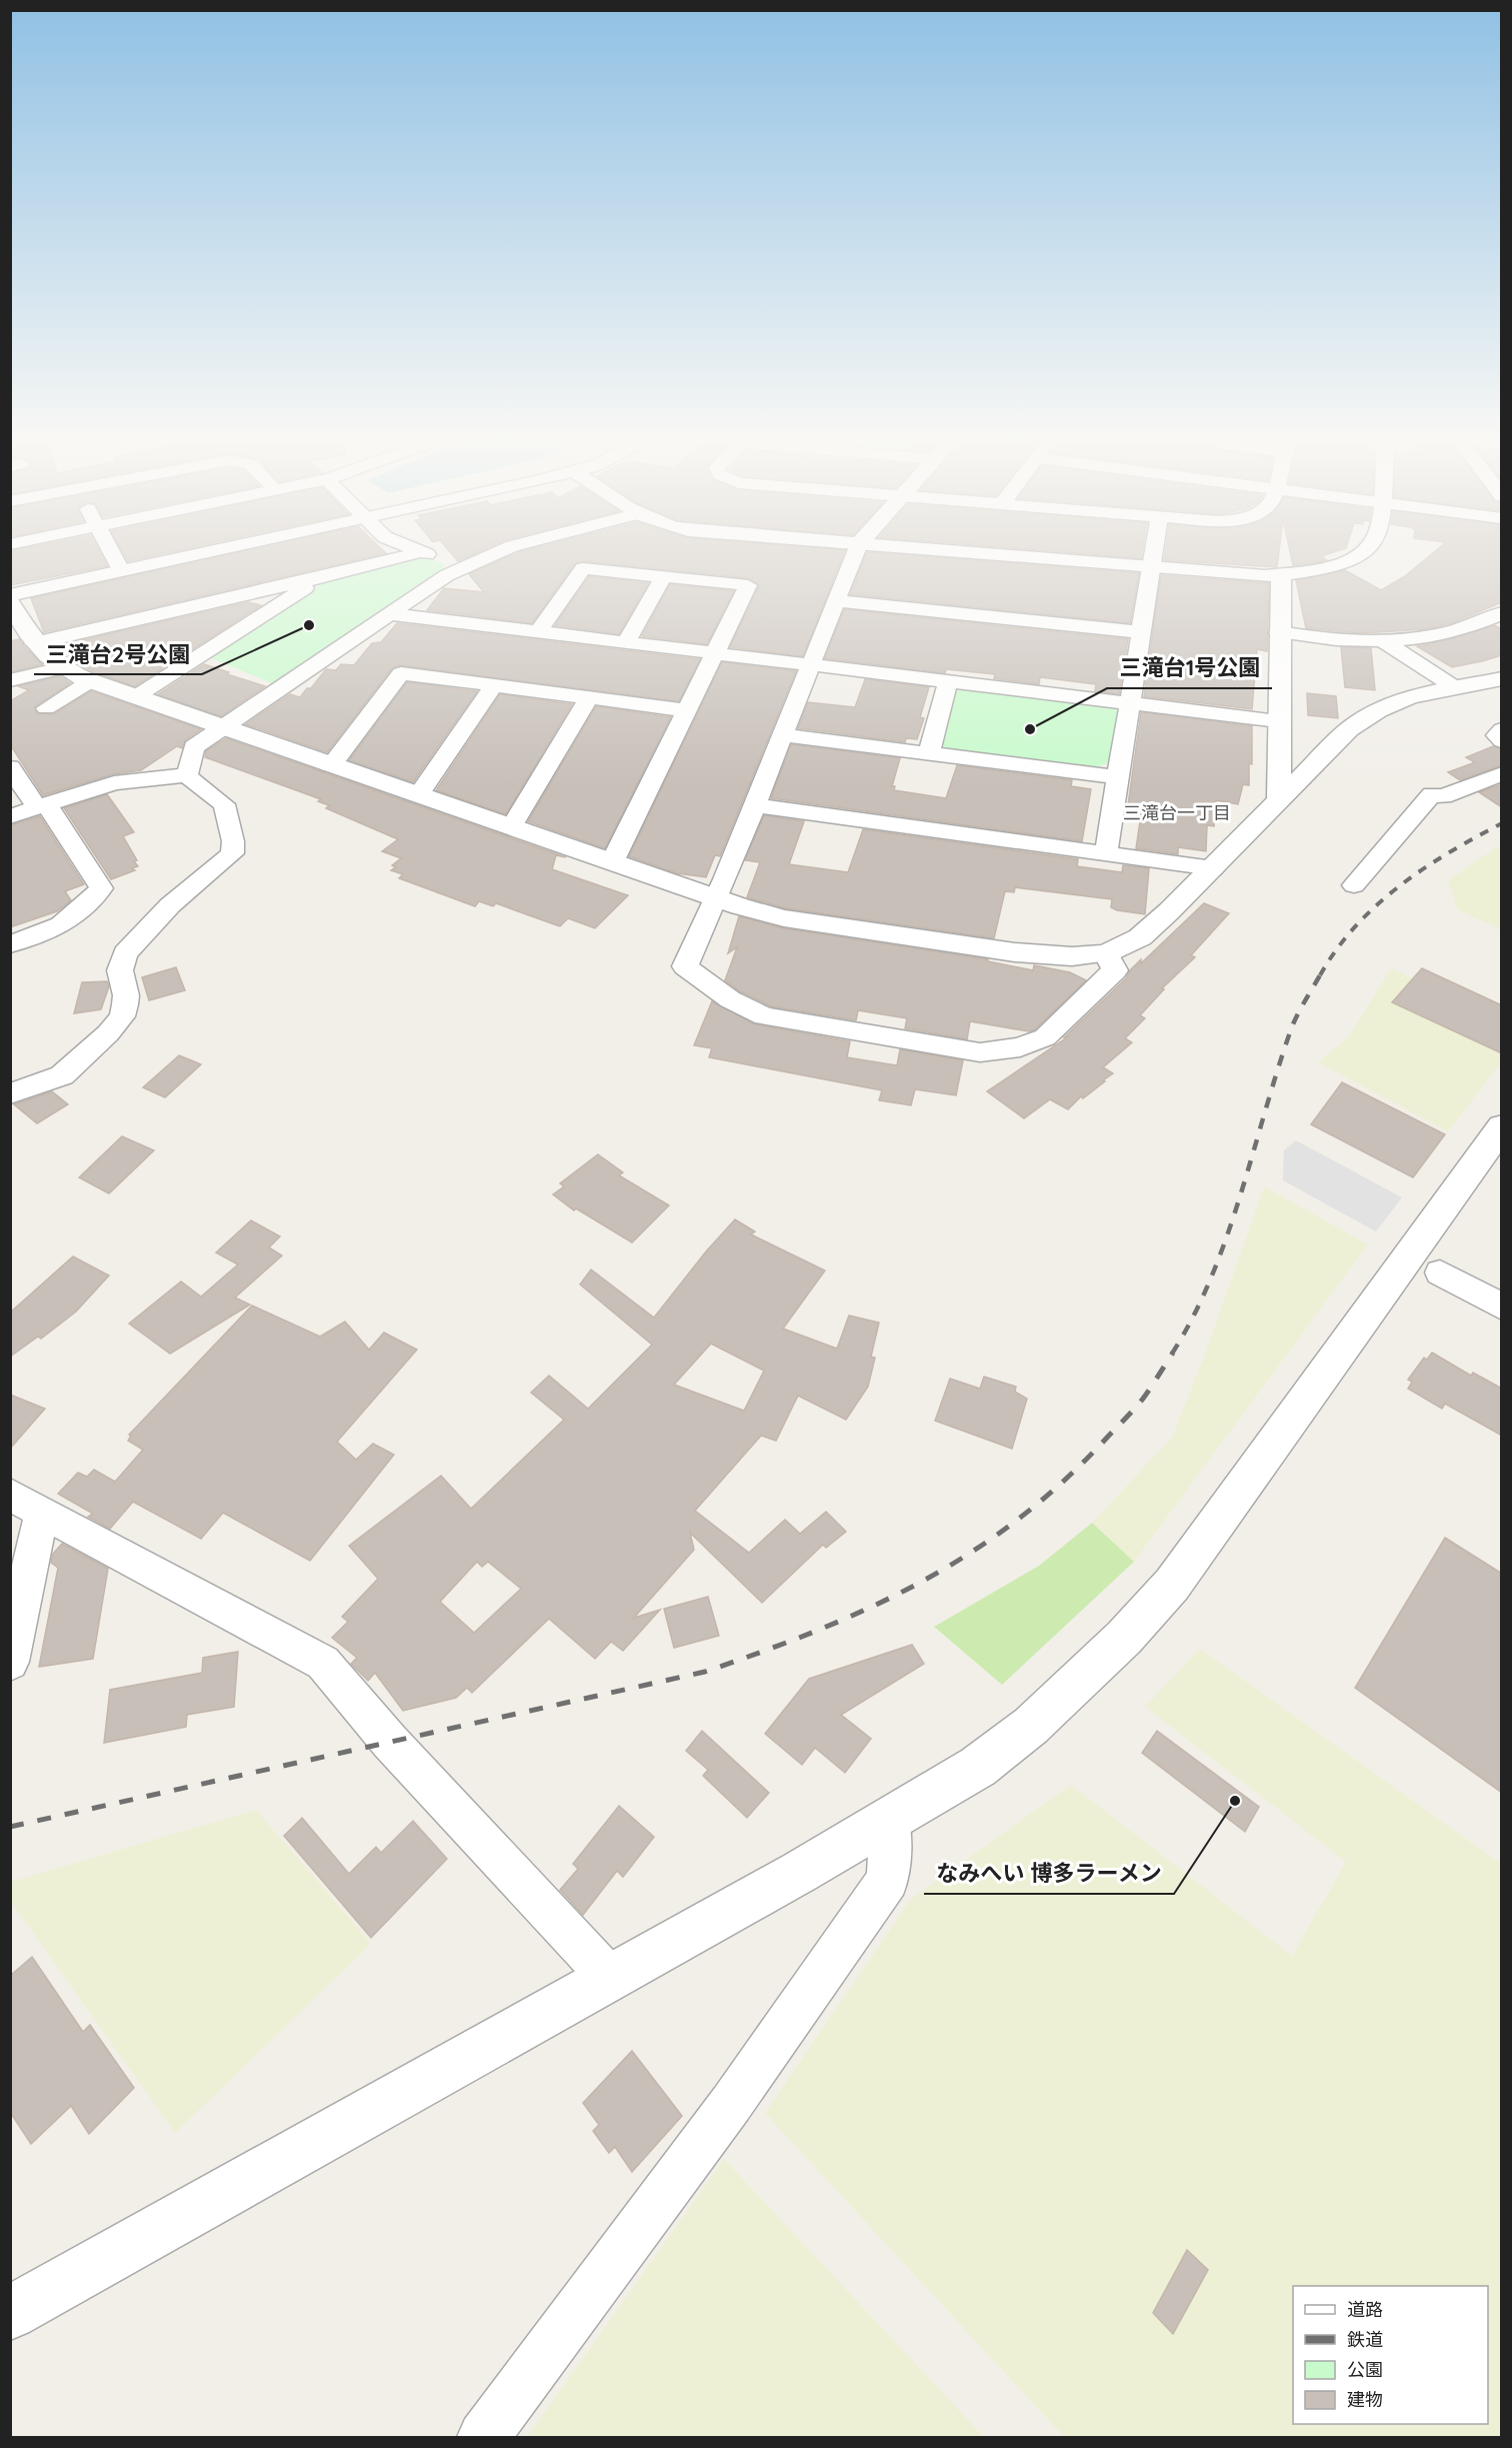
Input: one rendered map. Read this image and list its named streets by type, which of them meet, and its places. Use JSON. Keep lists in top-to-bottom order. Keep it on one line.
{"districts":["三滝台一丁目"],"places":["三滝台2号公園","三滝台1号公園","なみへい 博多ラーメン"],"legend":["道路","鉄道","公園","建物"]}
